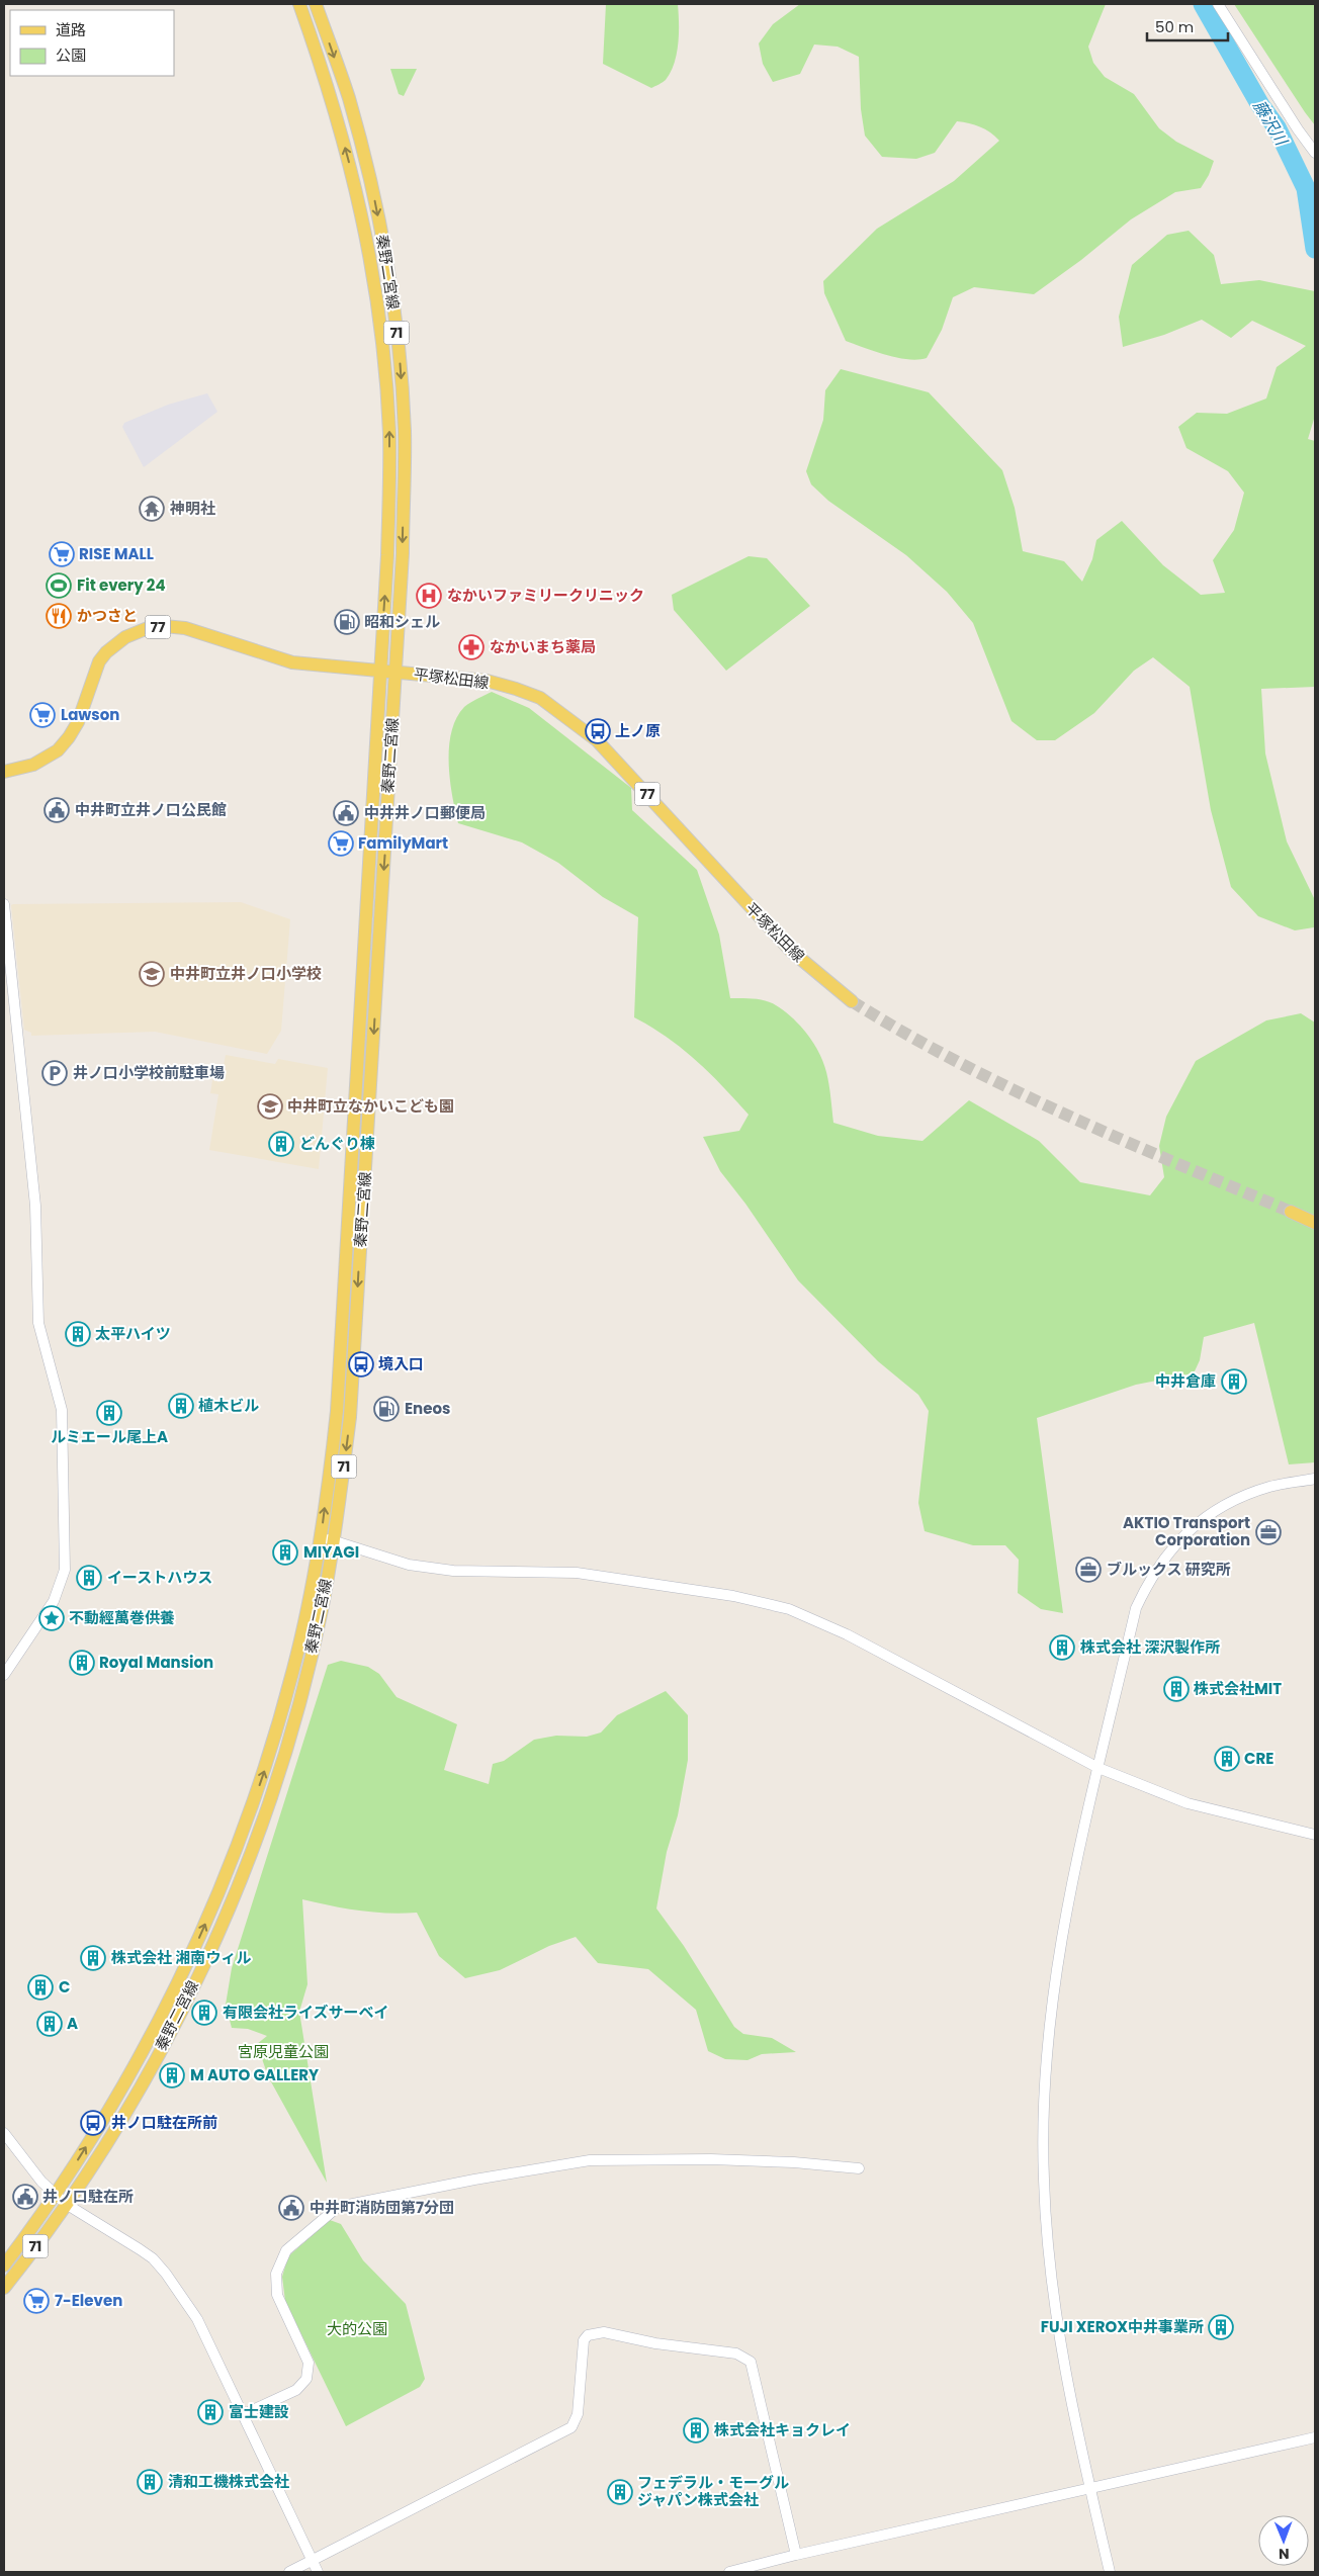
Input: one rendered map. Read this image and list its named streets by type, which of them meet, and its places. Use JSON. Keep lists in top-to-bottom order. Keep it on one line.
{"streets":{"main road":["秦野二宮線","71","77","平塚松田線"]},"crossings":[["秦野二宮線","平塚松田線"]],"water":["藤沢川"],"parks":["宮原児童公園","大的公園"],"places":{"temple":["神明社"],"supermarket":["RISE MALL","Lawson","FamilyMart","7-Eleven"],"sports":["Fit every 24"],"hospital":["なかいファミリークリニック"],"restaurant":["かつさと"],"fuel station":["昭和シェル","Eneos"],"pharmacy":["なかいまち薬局"],"bus stop":["上ノ原","境入口","井ノ口駐在所前"],"public building":["中井町立井ノ口公民館","中井井ノ口郵便局","井ノ口駐在所","中井町消防団第7分団"],"school or university":["中井町立井ノ口小学校","中井町立なかいこども園"],"parking":["井ノ口小学校前駐車場"],"building":["どんぐり棟","太平ハイツ","中井倉庫","植木ビル","ルミエール尾上A","MIYAGI","イーストハウス","株式会社 深沢製作所","Royal Mansion","株式会社MIT","CRE","株式会社 湘南ウィル","C","有限会社ライズサーベイ","A","M AUTO GALLERY","FUJI XEROX中井事業所","富士建設","株式会社キョクレイ","清和工機株式会社","フェデラル・モーグル ジャパン株式会社"],"office":["AKTIO Transport Corporation","ブルックス 研究所"],"place":["不動經萬巻供養"]},"legend":["道路","公園"],"scale_bar":"50 m","north":"bottom"}
